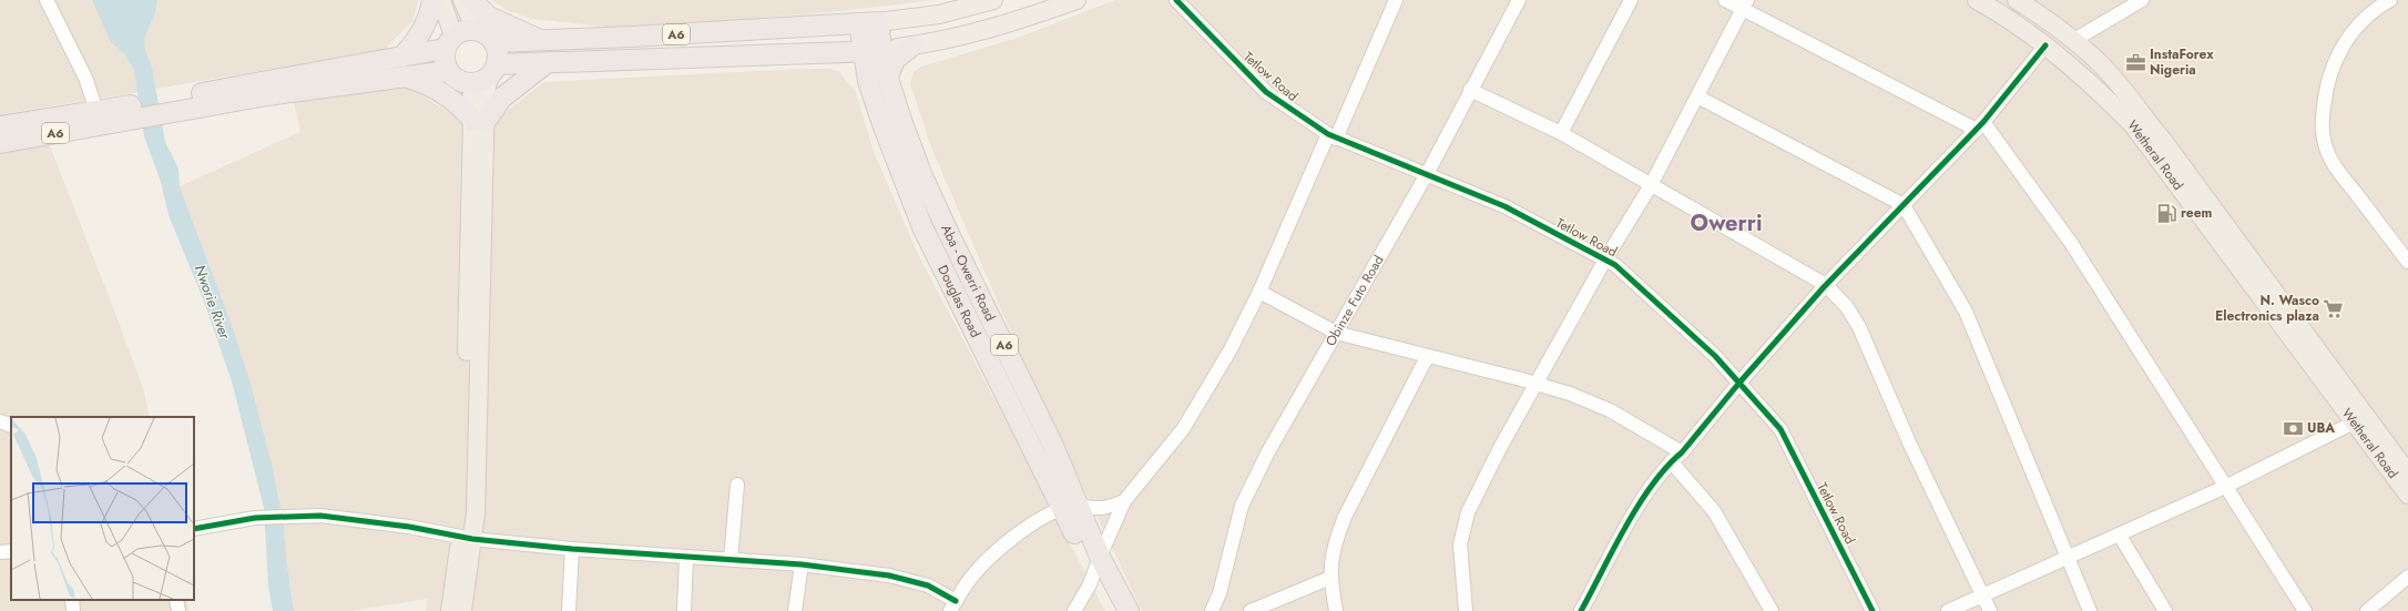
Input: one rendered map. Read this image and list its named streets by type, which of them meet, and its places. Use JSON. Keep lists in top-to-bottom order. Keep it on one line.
{"streets":{"highway":["A6","Aba - Owerri Road","Douglas Road"],"main road":["Wetheral Road"],"street":["Tetlow Road","Obinze Futo Road"]},"crossings":[["A6","Aba - Owerri Road"],["A6","Douglas Road"],["Tetlow Road","Obinze Futo Road"],["Aba - Owerri Road","Douglas Road"]],"districts":["Owerri"],"water":["Nworie River"],"places":{"office":["InstaForex Nigeria"],"fuel station":["reem"],"supermarket":["N. Wasco Electronics plaza"],"bank":["UBA"]}}
